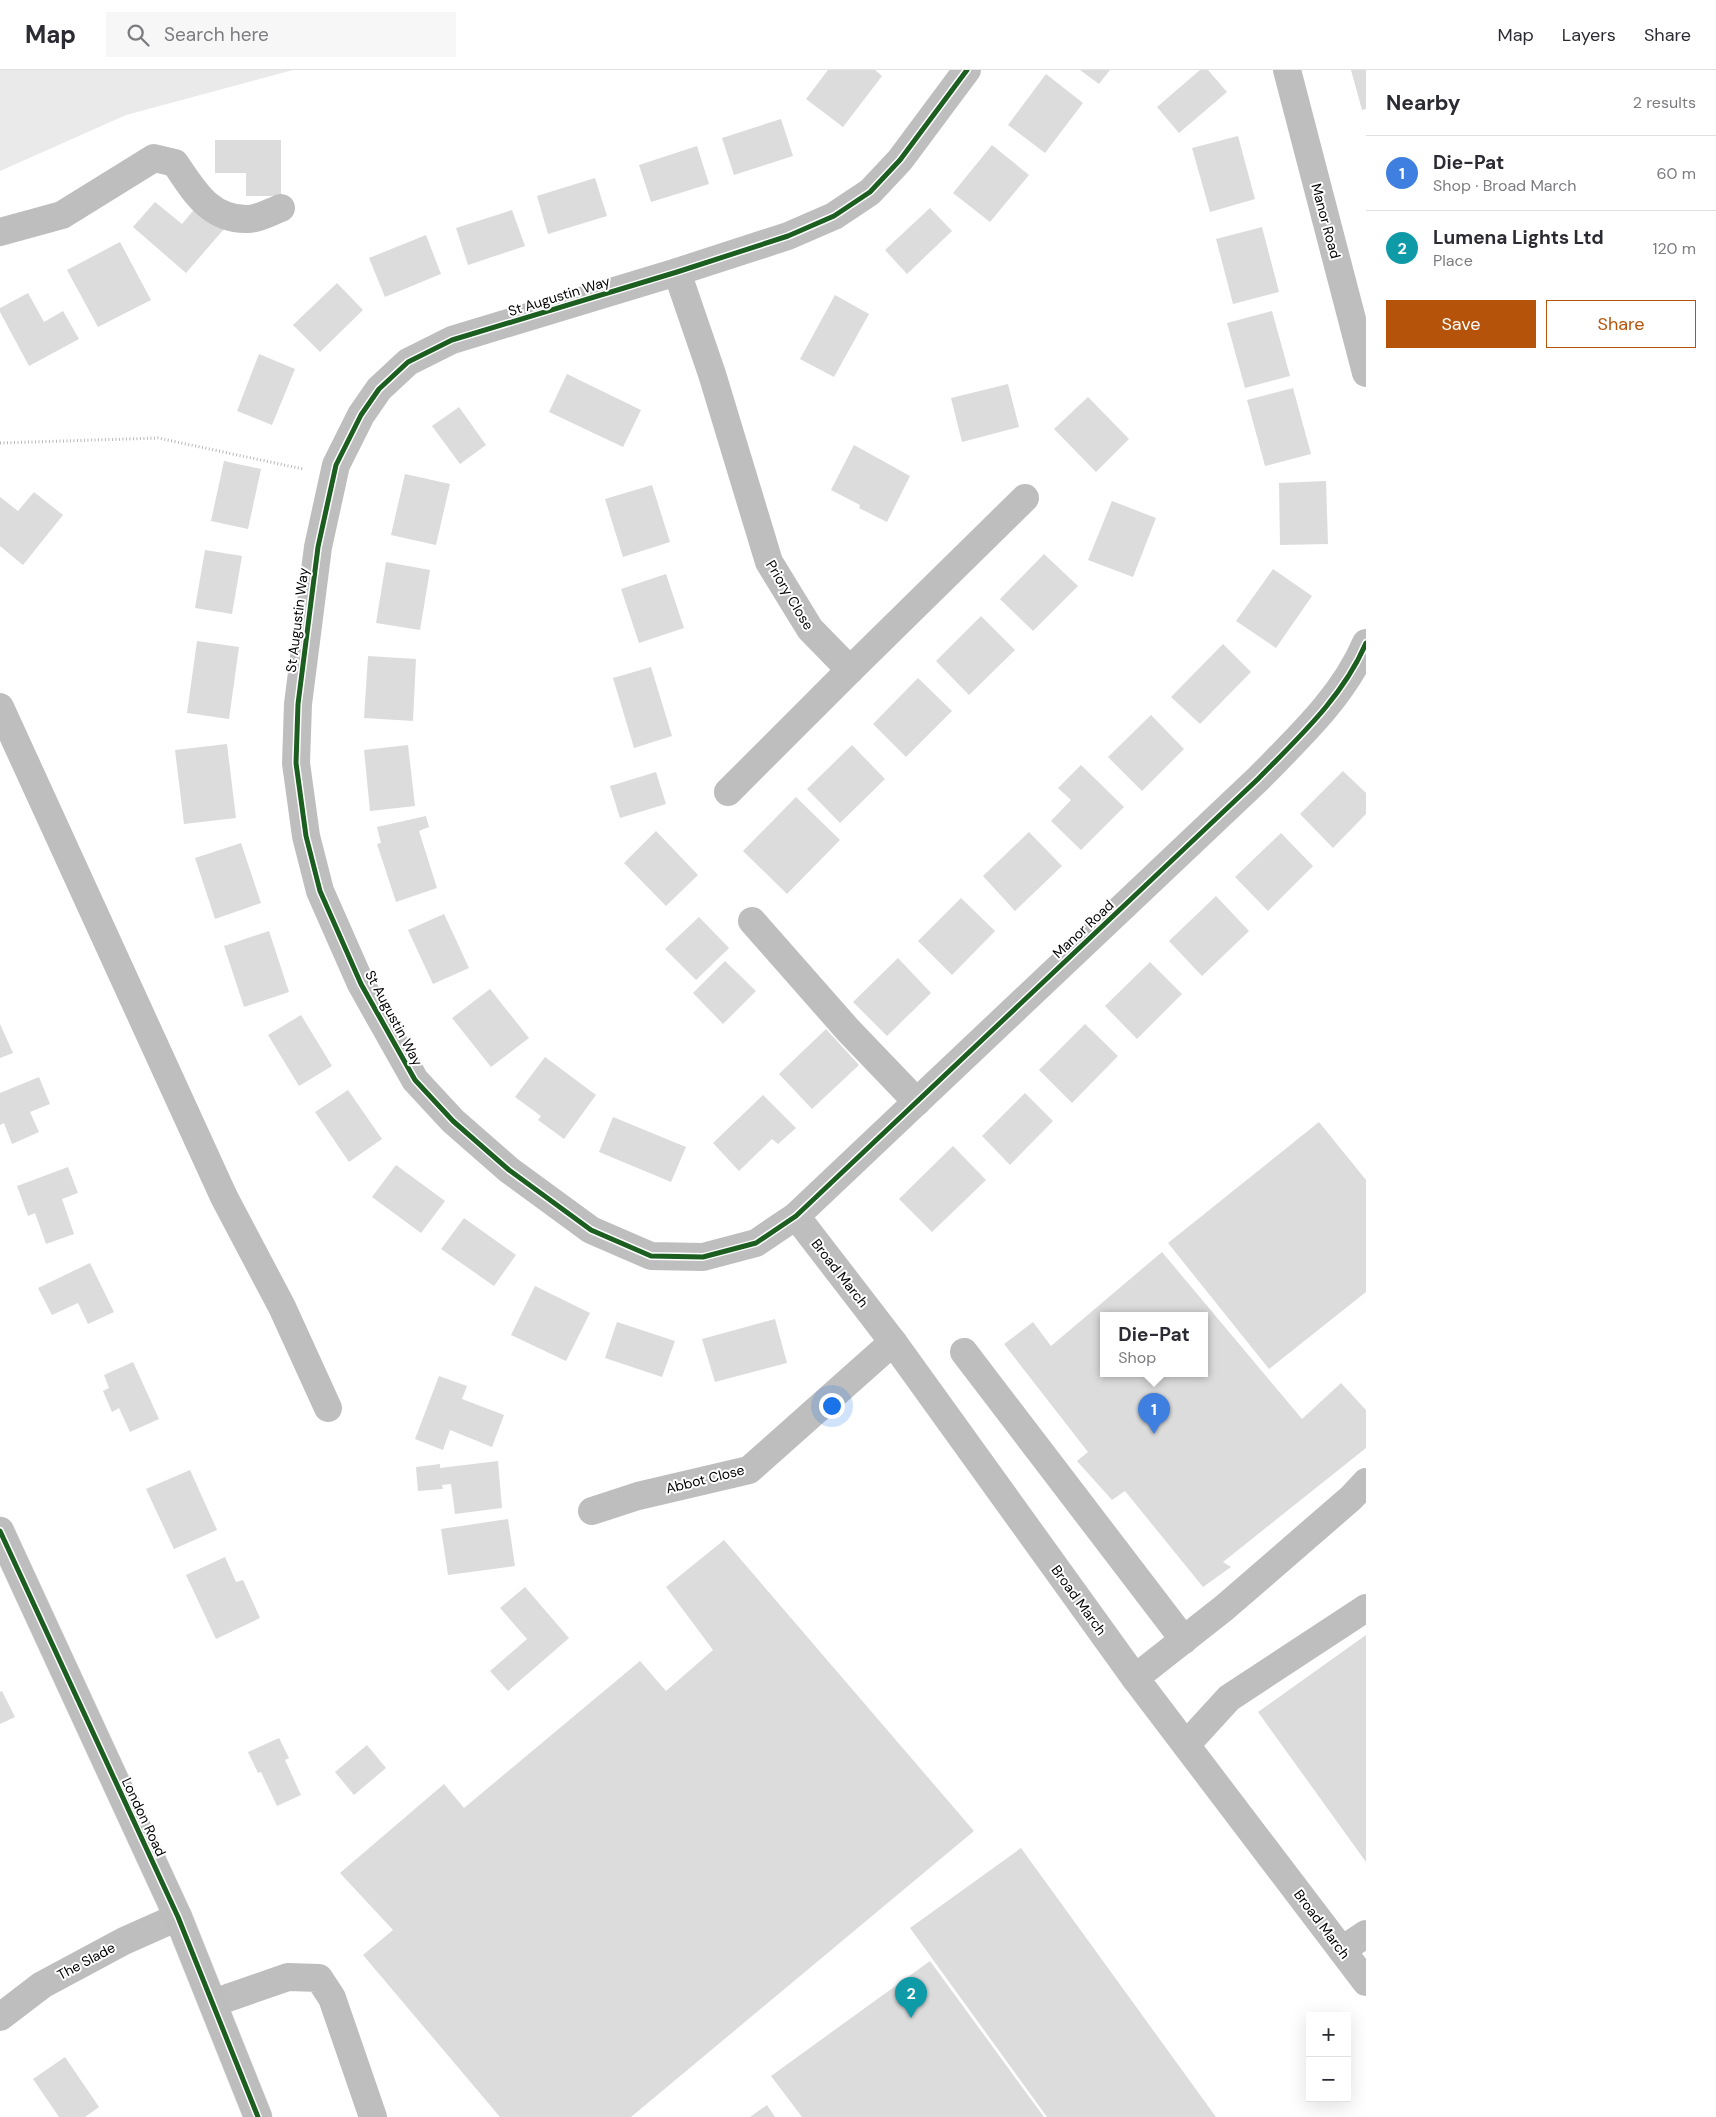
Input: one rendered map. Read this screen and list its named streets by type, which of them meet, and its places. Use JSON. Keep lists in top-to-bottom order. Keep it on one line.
{"streets":{"main road":["London Road"],"street":["Manor Road","St Augustin Way","Priory Close","Broad March","Abbot Close","The Slade"]},"crossings":[["Manor Road","St Augustin Way"],["Manor Road","Broad March"],["St Augustin Way","Priory Close"],["St Augustin Way","Broad March"],["Broad March","Abbot Close"],["London Road","The Slade"]],"page":{"header":"Map","search":"Search here","nav":["Map","Layers","Share"],"heading":["Nearby","2 results"],"list":[{"mark":"1","name":"Die-Pat","note":"Shop · Broad March","value":"60 m"},{"mark":"2","name":"Lumena Lights Ltd","note":"Place","value":"120 m"}],"buttons":["Save","Share"],"popup":["Die-Pat","Shop"],"pins":["1","2"],"map_buttons":["+","−"]}}
